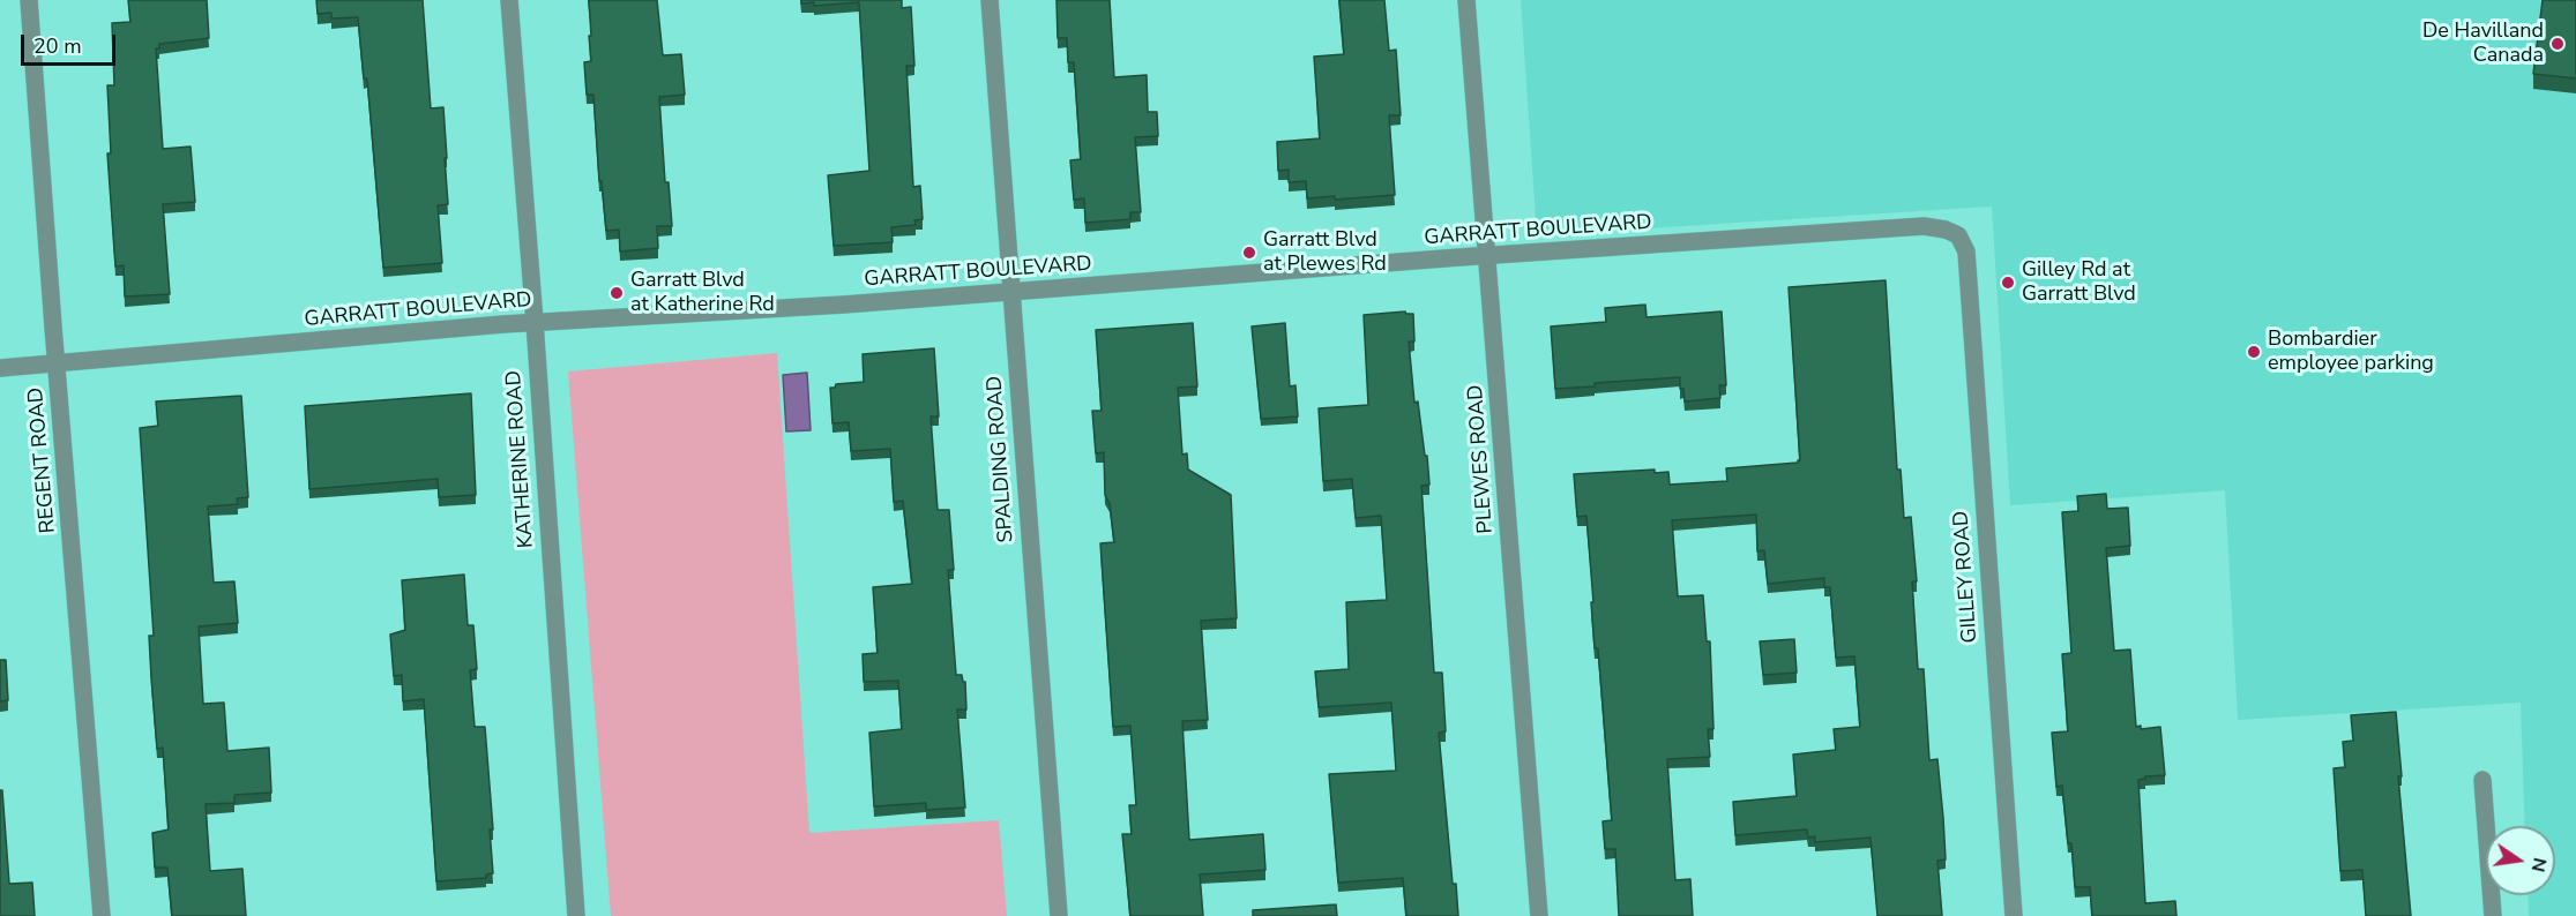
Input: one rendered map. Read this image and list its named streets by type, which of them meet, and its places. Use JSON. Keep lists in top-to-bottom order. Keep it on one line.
{"streets":{"street":["GARRATT BOULEVARD","KATHERINE ROAD","SPALDING ROAD","PLEWES ROAD","REGENT ROAD","GILLEY ROAD"]},"crossings":[["GARRATT BOULEVARD","KATHERINE ROAD"],["GARRATT BOULEVARD","SPALDING ROAD"],["GARRATT BOULEVARD","PLEWES ROAD"],["GARRATT BOULEVARD","REGENT ROAD"],["GARRATT BOULEVARD","GILLEY ROAD"]],"places":["De Havilland Canada","Garratt Blvd at Plewes Rd","Gilley Rd at Garratt Blvd","Garratt Blvd at Katherine Rd","Bombardier employee parking"],"scale_bar":"20 m","north":"right"}
